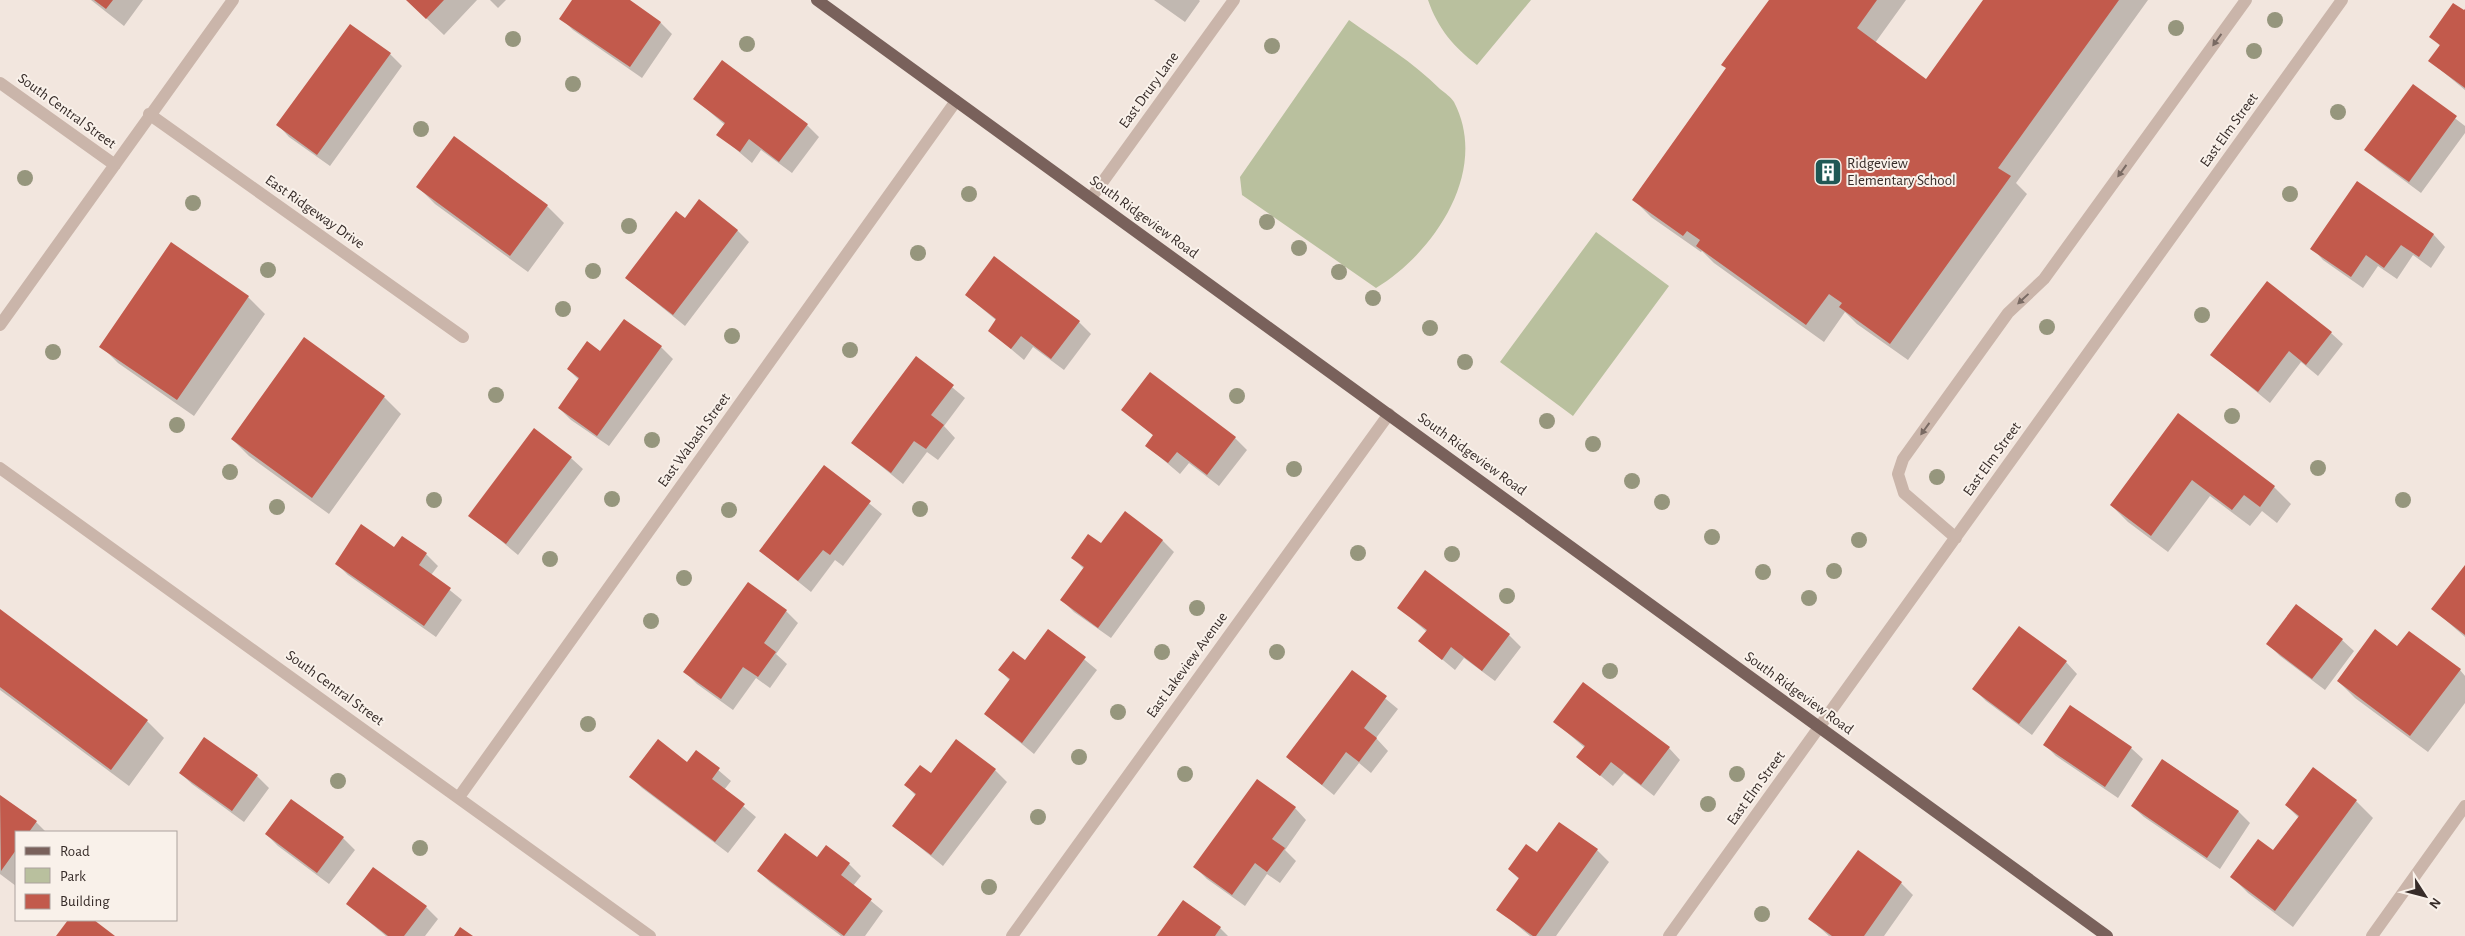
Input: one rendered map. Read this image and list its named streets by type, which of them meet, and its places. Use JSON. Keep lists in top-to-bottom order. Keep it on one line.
{"streets":{"main road":["South Ridgeview Road"],"street":["East Drury Lane","South Central Street","East Elm Street","East Ridgeway Drive","East Wabash Street","East Lakeview Avenue"]},"crossings":[["East Drury Lane","South Ridgeview Road"],["South Central Street","East Wabash Street"],["East Elm Street","South Ridgeview Road"],["South Ridgeview Road","East Wabash Street"],["South Ridgeview Road","East Lakeview Avenue"]],"places":{"building":["Ridgeview Elementary School"]},"legend":["Road","Park","Building"],"north":"bottom right"}
